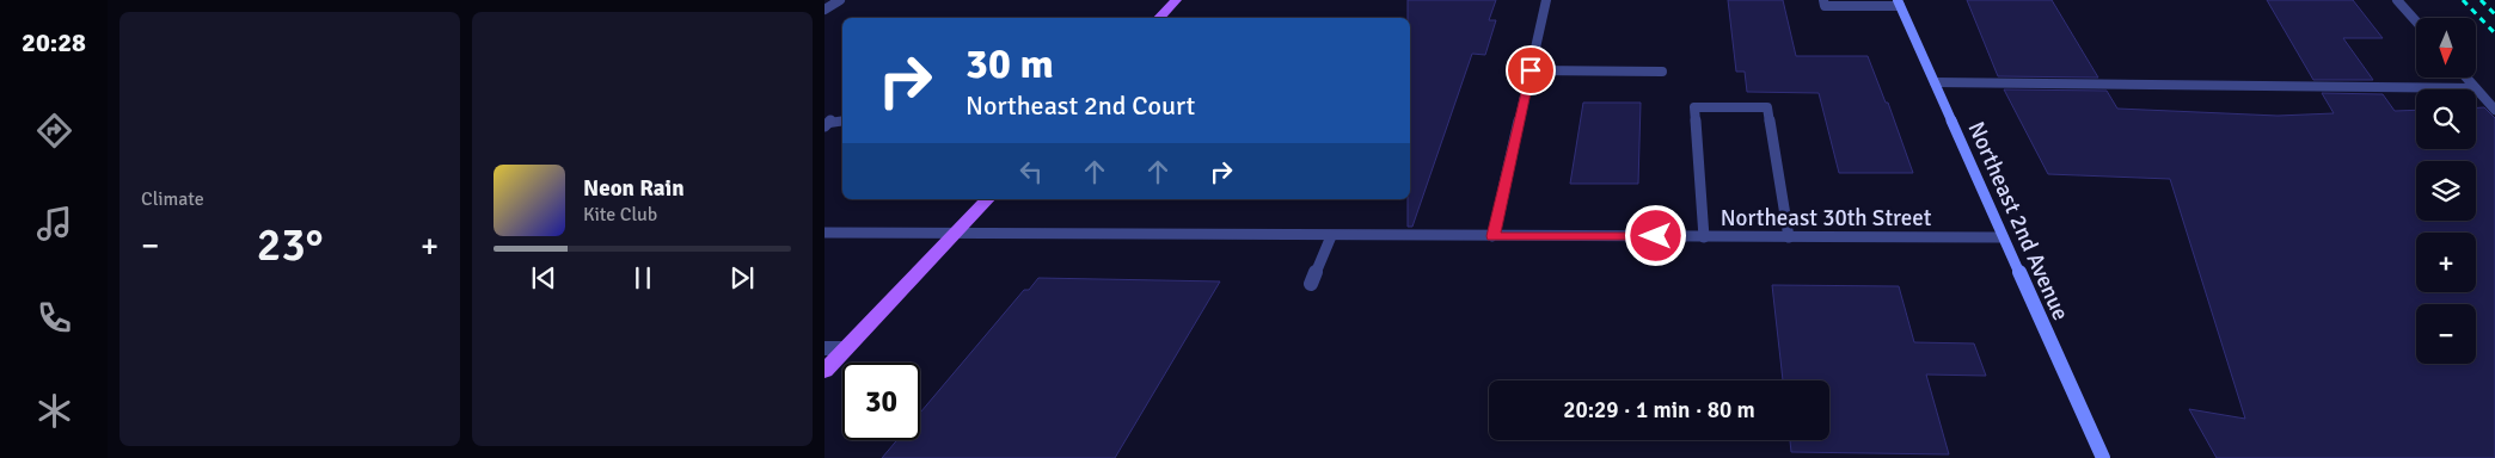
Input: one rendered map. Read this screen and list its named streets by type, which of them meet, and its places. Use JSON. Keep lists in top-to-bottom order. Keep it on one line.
{"streets":{"main road":["Northeast 2nd Avenue"],"street":["Northeast 30th Street"]},"crossings":[["Northeast 30th Street","Northeast 2nd Avenue"]],"north":"bottom","page":{"tabs":"20:28","tile":"Climate","map_buttons":["+","−"],"turn":["30 m","Northeast 2nd Court"],"song":["Neon Rain","Kite Club"],"heat":["−","23°","+"],"limit":"30","trip":"20:29 · 1 min · 80 m"}}
